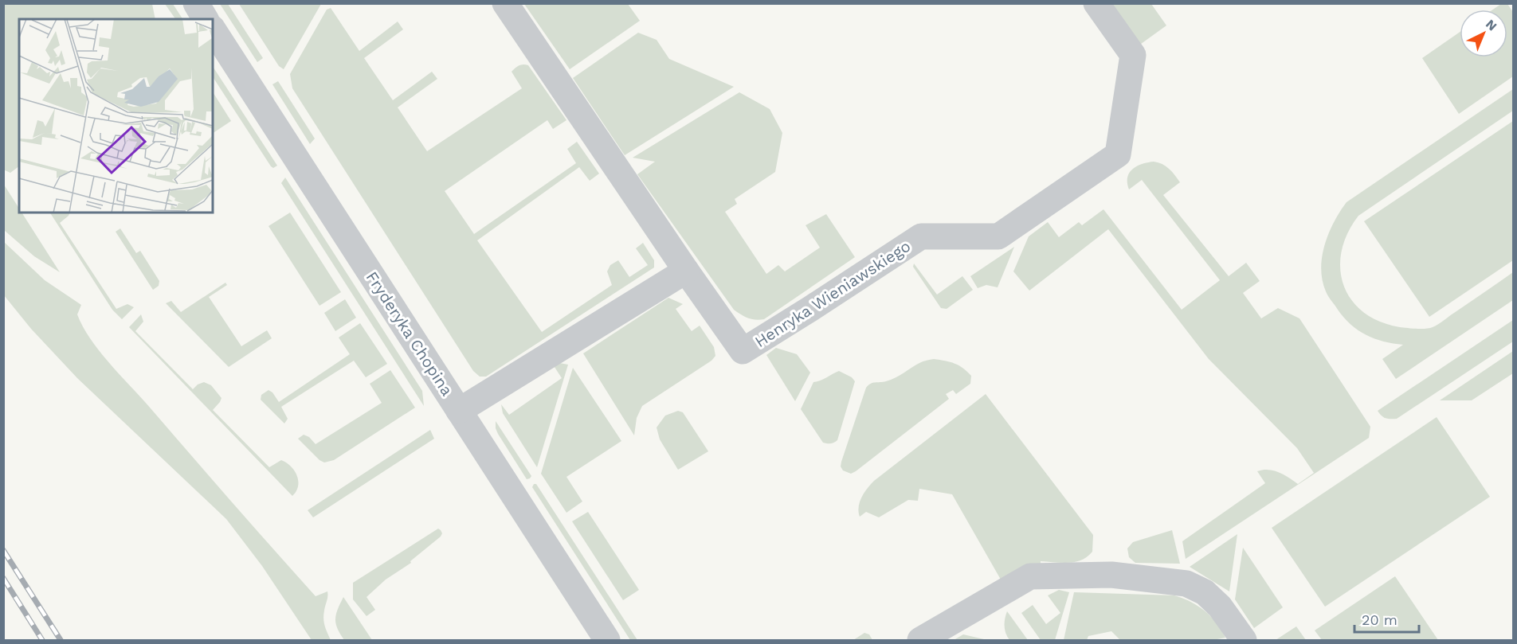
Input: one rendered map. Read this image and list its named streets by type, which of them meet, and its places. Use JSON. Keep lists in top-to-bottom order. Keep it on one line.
{"streets":{"street":["Henryka Wieniawskiego","Fryderyka Chopina"]},"scale_bar":"20 m","north":"top right"}
